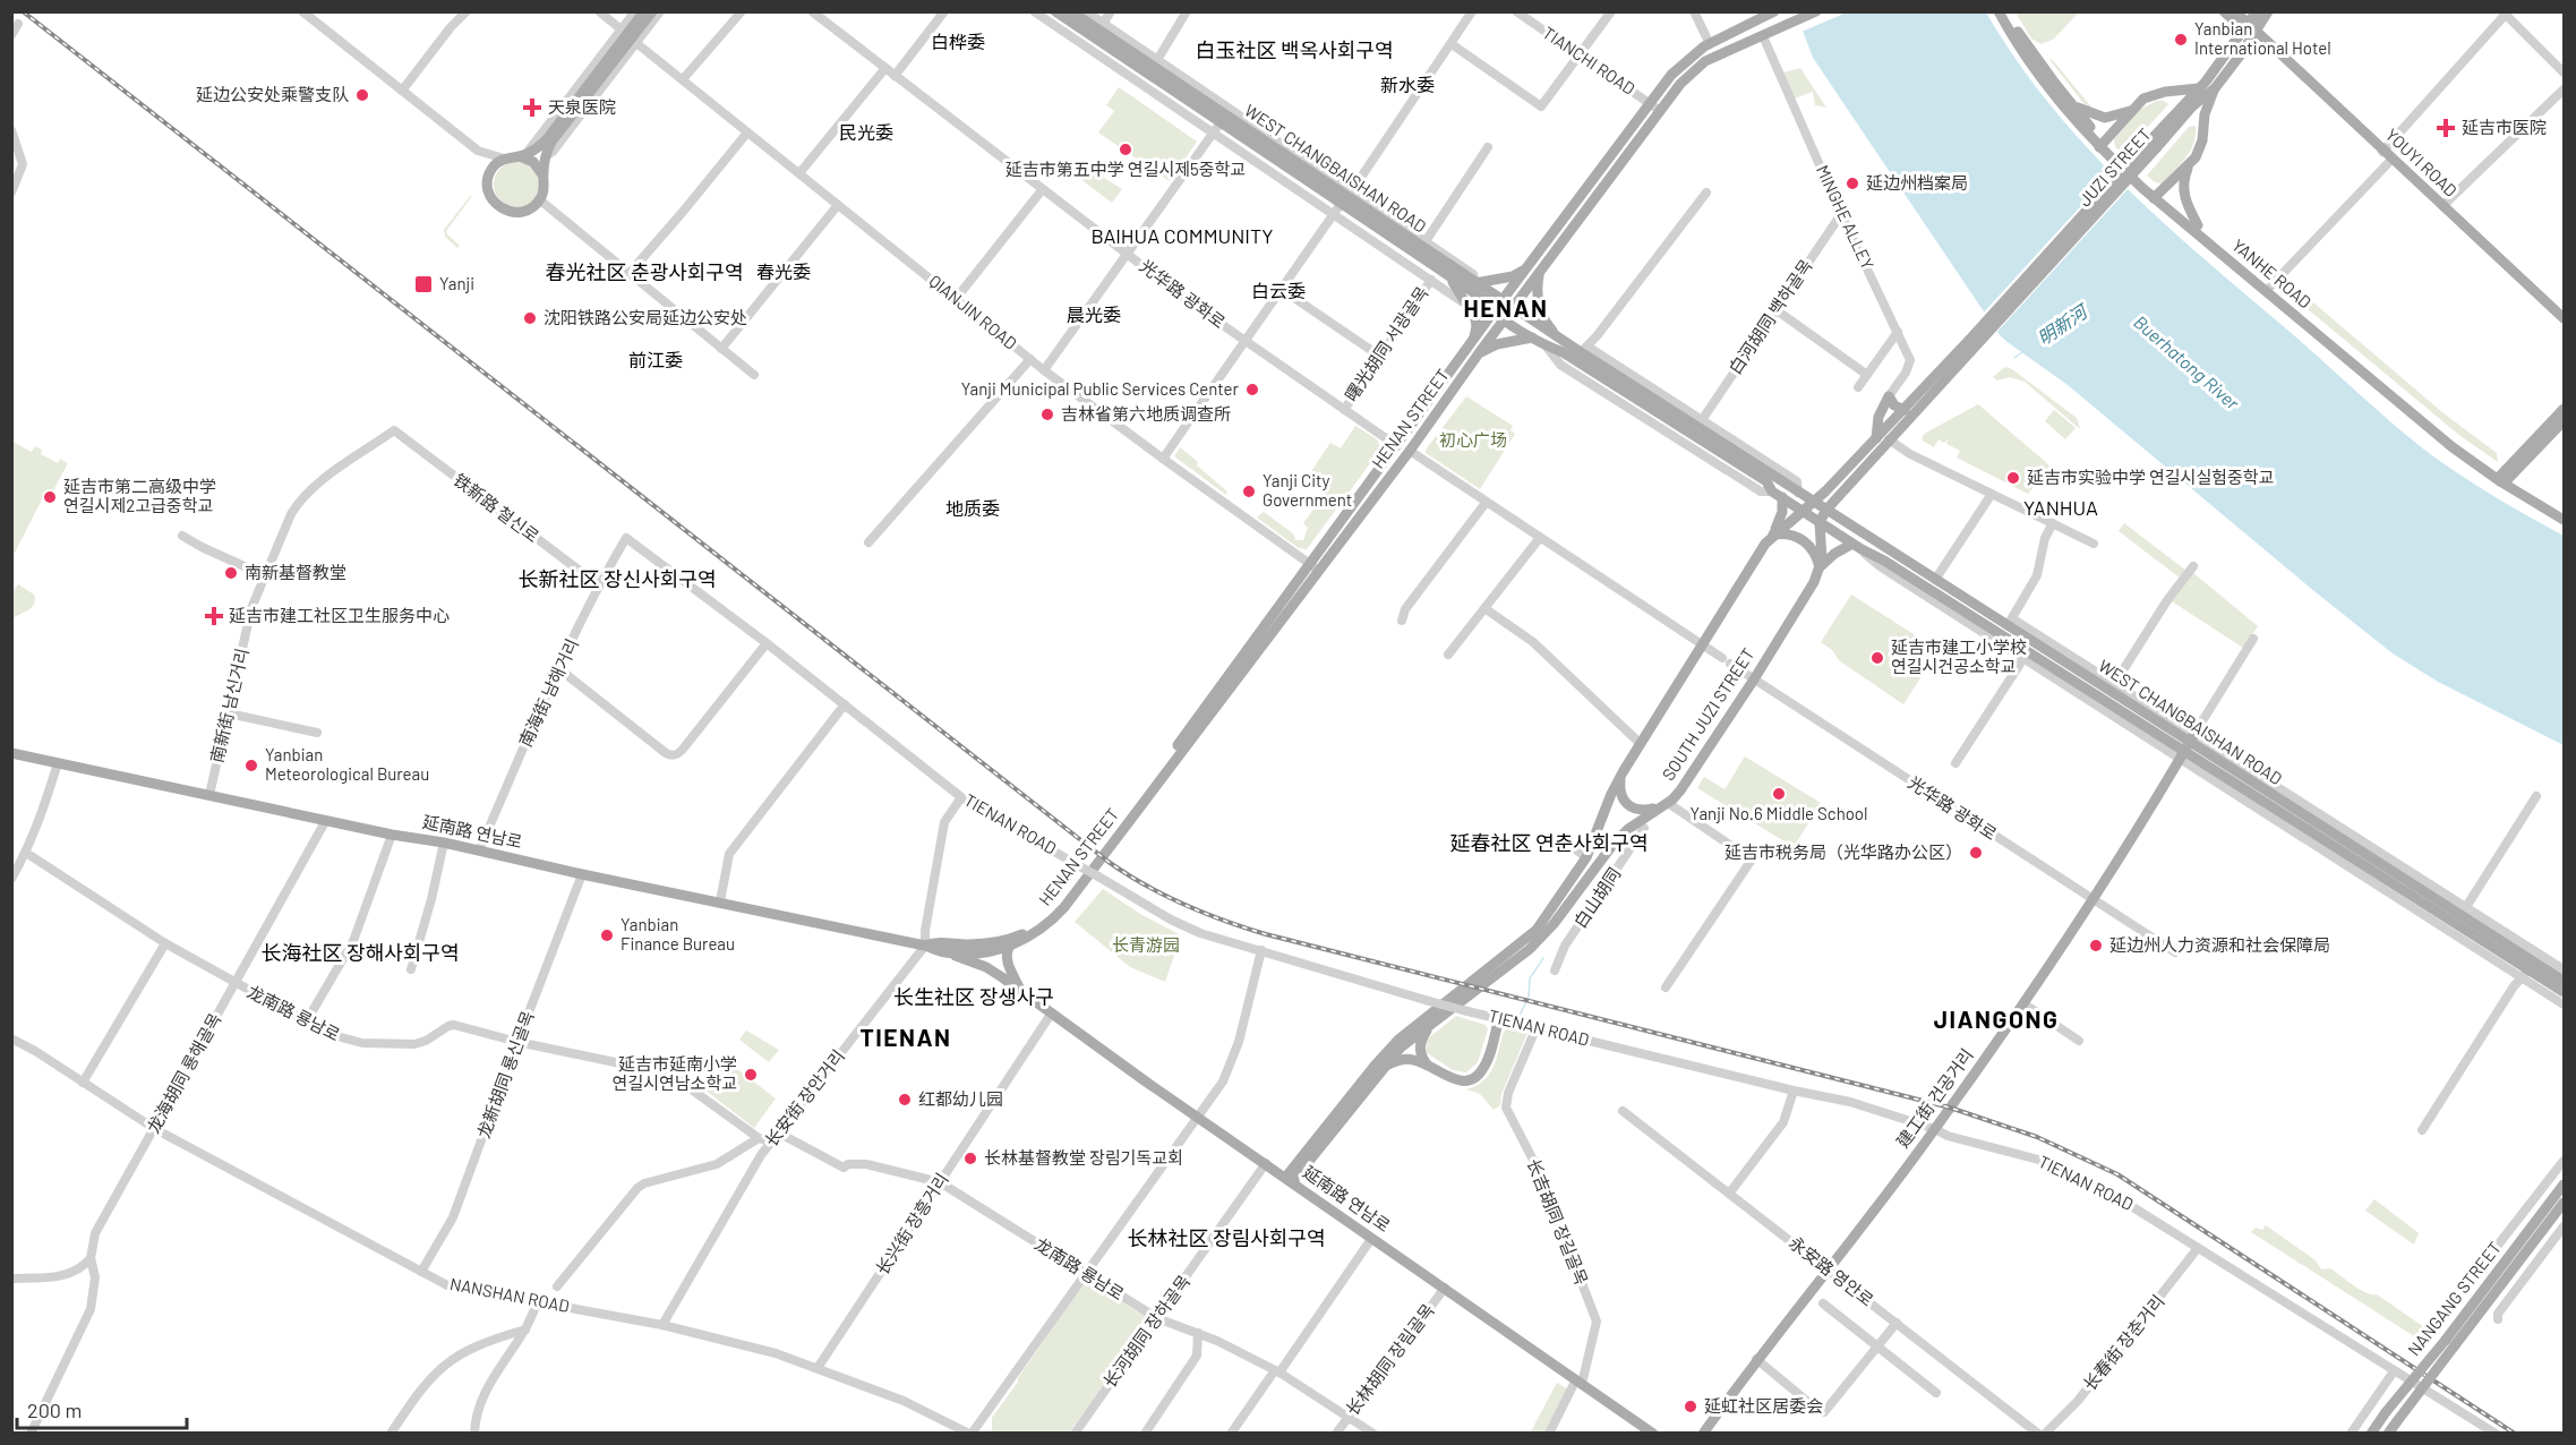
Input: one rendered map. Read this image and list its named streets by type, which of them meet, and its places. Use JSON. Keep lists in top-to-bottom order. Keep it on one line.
{"streets":{"main road":["YOUYI ROAD","JUZI STREET","WEST CHANGBAISHAN ROAD","YANHE ROAD","HENAN STREET","SOUTH JUZI STREET","延南路 연남로","建工街 건공거리","NANGANG STREET"],"street":["TIANCHI ROAD","MINGHE ALLEY","光华路 광화로","QIANJIN ROAD","白河胡同 백하골목","曙光胡同 서광골목","铁新路 철신로","南海街 남해거리","南新街 남신거리","TIENAN ROAD","白山胡同","龙南路 룡남로","龙海胡同 룡해골목","龙新胡同 룡신골목","长安街 장안거리","长吉胡同 장길골목","长兴街 장흥거리","永安路 영안로","NANSHAN ROAD","长河胡同 장하골목","长春街 장춘거리","长林胡同 장림골목"]},"crossings":[["TIANCHI ROAD","HENAN STREET"],["YOUYI ROAD","JUZI STREET"],["JUZI STREET","SOUTH JUZI STREET"],["WEST CHANGBAISHAN ROAD","白河胡同 백하골목"],["WEST CHANGBAISHAN ROAD","HENAN STREET"],["WEST CHANGBAISHAN ROAD","SOUTH JUZI STREET"],["WEST CHANGBAISHAN ROAD","建工街 건공거리"],["MINGHE ALLEY","白河胡同 백하골목"],["MINGHE ALLEY","HENAN STREET"],["光华路 광화로","曙光胡同 서광골목"],["光华路 광화로","HENAN STREET"],["光华路 광화로","SOUTH JUZI STREET"],["光华路 광화로","建工街 건공거리"],["QIANJIN ROAD","HENAN STREET"],["HENAN STREET","延南路 연남로"],["铁新路 철신로","南海街 남해거리"],["铁新路 철신로","南新街 남신거리"],["南海街 남해거리","TIENAN ROAD"],["南海街 남해거리","延南路 연남로"],["南新街 남신거리","延南路 연남로"],["SOUTH JUZI STREET","延南路 연남로"],["TIENAN ROAD","建工街 건공거리"],["TIENAN ROAD","长吉胡同 장길골목"],["TIENAN ROAD","长春街 장춘거리"],["延南路 연남로","龙海胡同 룡해골목"],["延南路 연남로","龙新胡同 룡신골목"],["延南路 연남로","长安街 장안거리"],["延南路 연남로","长吉胡同 장길골목"],["延南路 연남로","长兴街 장흥거리"],["延南路 연남로","长河胡同 장하골목"],["延南路 연남로","长林胡同 장림골목"],["龙南路 룡남로","龙海胡同 룡해골목"],["龙南路 룡남로","龙新胡同 룡신골목"],["龙南路 룡남로","长安街 장안거리"],["龙南路 룡남로","长兴街 장흥거리"],["龙南路 룡남로","长河胡同 장하골목"],["龙南路 룡남로","长林胡同 장림골목"],["龙海胡同 룡해골목","NANSHAN ROAD"],["龙新胡同 룡신골목","NANSHAN ROAD"],["长安街 장안거리","NANSHAN ROAD"],["建工街 건공거리","永安路 영안로"],["长兴街 장흥거리","NANSHAN ROAD"]],"districts":["白桦委","白玉社区 백옥사회구역","新水委","民光委","BAIHUA COMMUNITY","春光委","春光社区 춘광사회구역","白云委","HENAN","晨光委","前江委","地质委","YANHUA","长新社区 장신사회구역","延春社区 연춘사회구역","长海社区 장해사회구역","长生社区 장생사구","JIANGONG","TIENAN","长林社区 장림사회구역"],"water":["明新河","Buerhatong River"],"parks":["初心广场","长青游园"],"places":{"other":["Yanbian International Hotel","延边公安处乘警支队","延吉市第五中学 연길시제5중학교","延边州档案局","沈阳铁路公安局延边公安处","Yanji Municipal Public Services Center","吉林省第六地质调查所","延吉市实验中学 연길시실험중학교","Yanji City Government","延吉市第二高级中学 연길시제2고급중학교","南新基督教堂","延吉市建工小学校 연길시건공소학교","Yanbian Meteorological Bureau","Yanji No.6 Middle School","延吉市税务局（光华路办公区）","Yanbian Finance Bureau","延边州人力资源和社会保障局","延吉市延南小学 연길시연남소학교","红都幼儿园","长林基督教堂 장림기독교회","延虹社区居委会"],"health":["天泉医院","延吉市医院","延吉市建工社区卫生服务中心"],"transit":["Yanji"]},"scale_bar":"200 m"}
